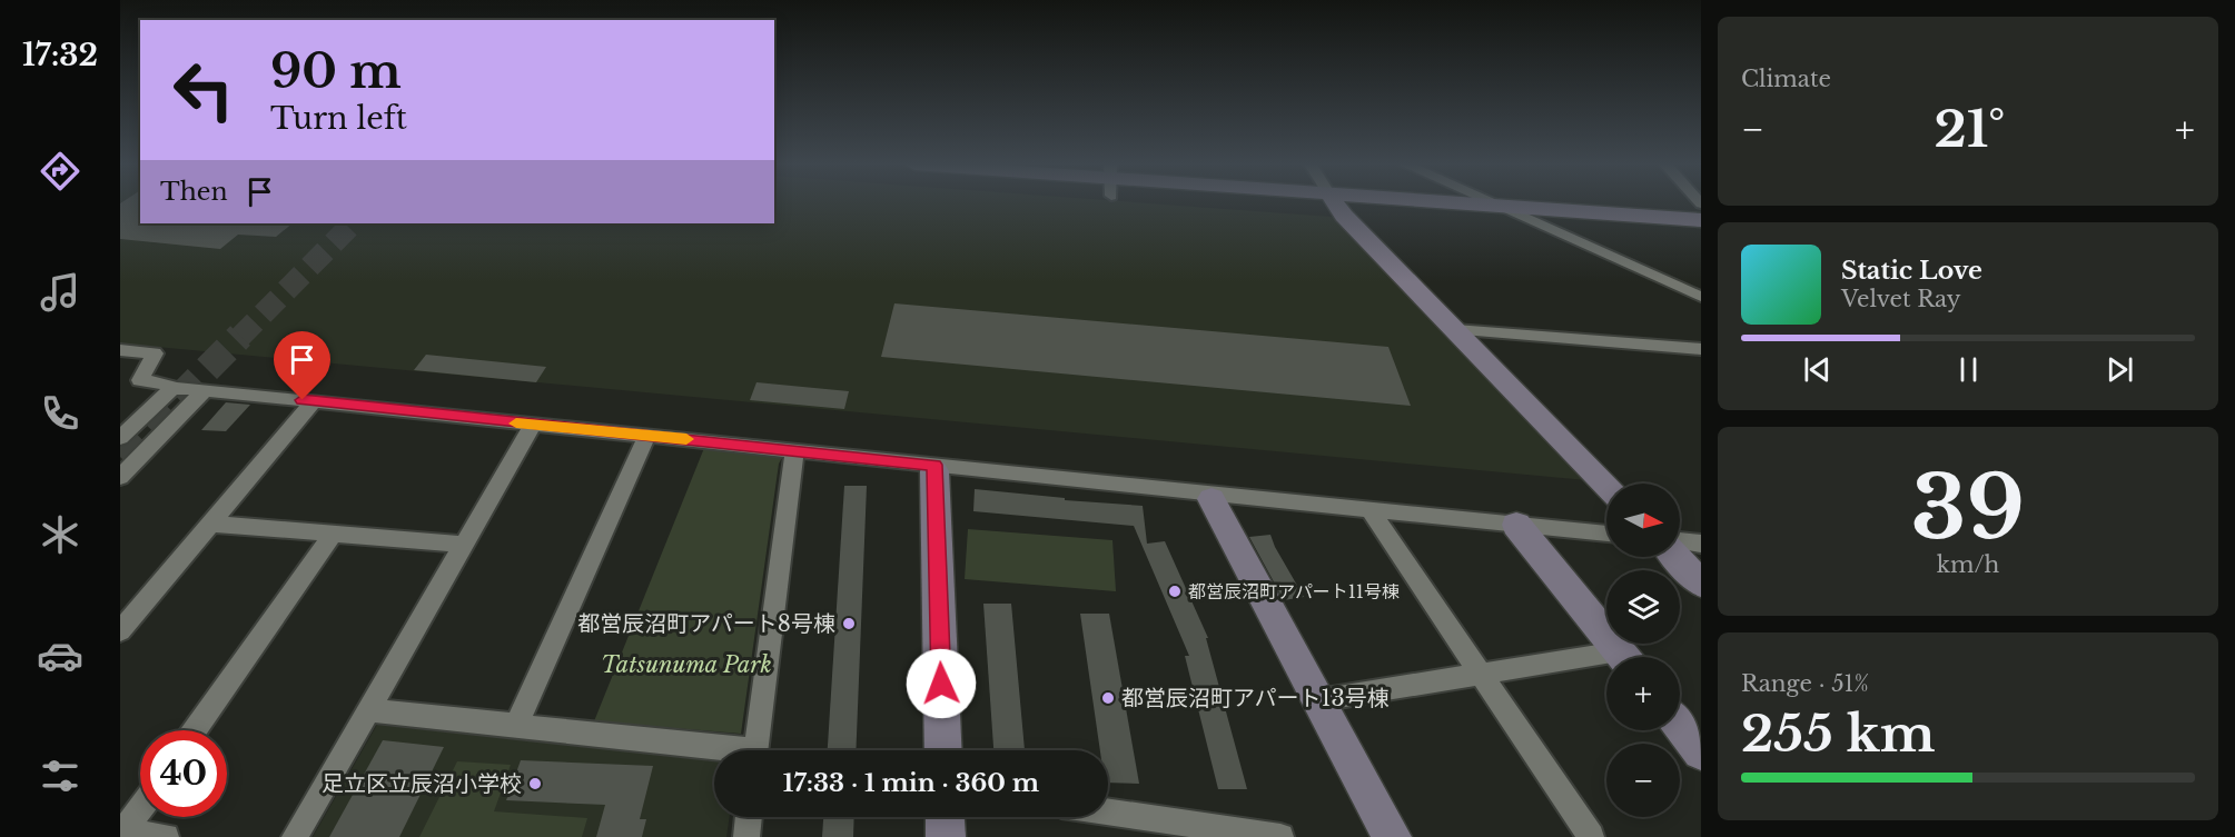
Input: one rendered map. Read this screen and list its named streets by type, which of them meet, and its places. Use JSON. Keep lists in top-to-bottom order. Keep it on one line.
{"parks":["Tatsunuma Park"],"places":["都営辰沼町アパート11号棟","都営辰沼町アパート8号棟","都営辰沼町アパート13号棟","足立区立辰沼小学校"],"north":"right","page":{"tabs":"17:32","tile":["Climate",["39","km/h"],["Range · 51%","255 km"]],"turn":["90 m","Turn left"],"heat":["−","21°","+"],"then":"Then","song":["Static Love","Velvet Ray"],"map_buttons":["+","−"],"limit":"40","trip":"17:33 · 1 min · 360 m"}}
